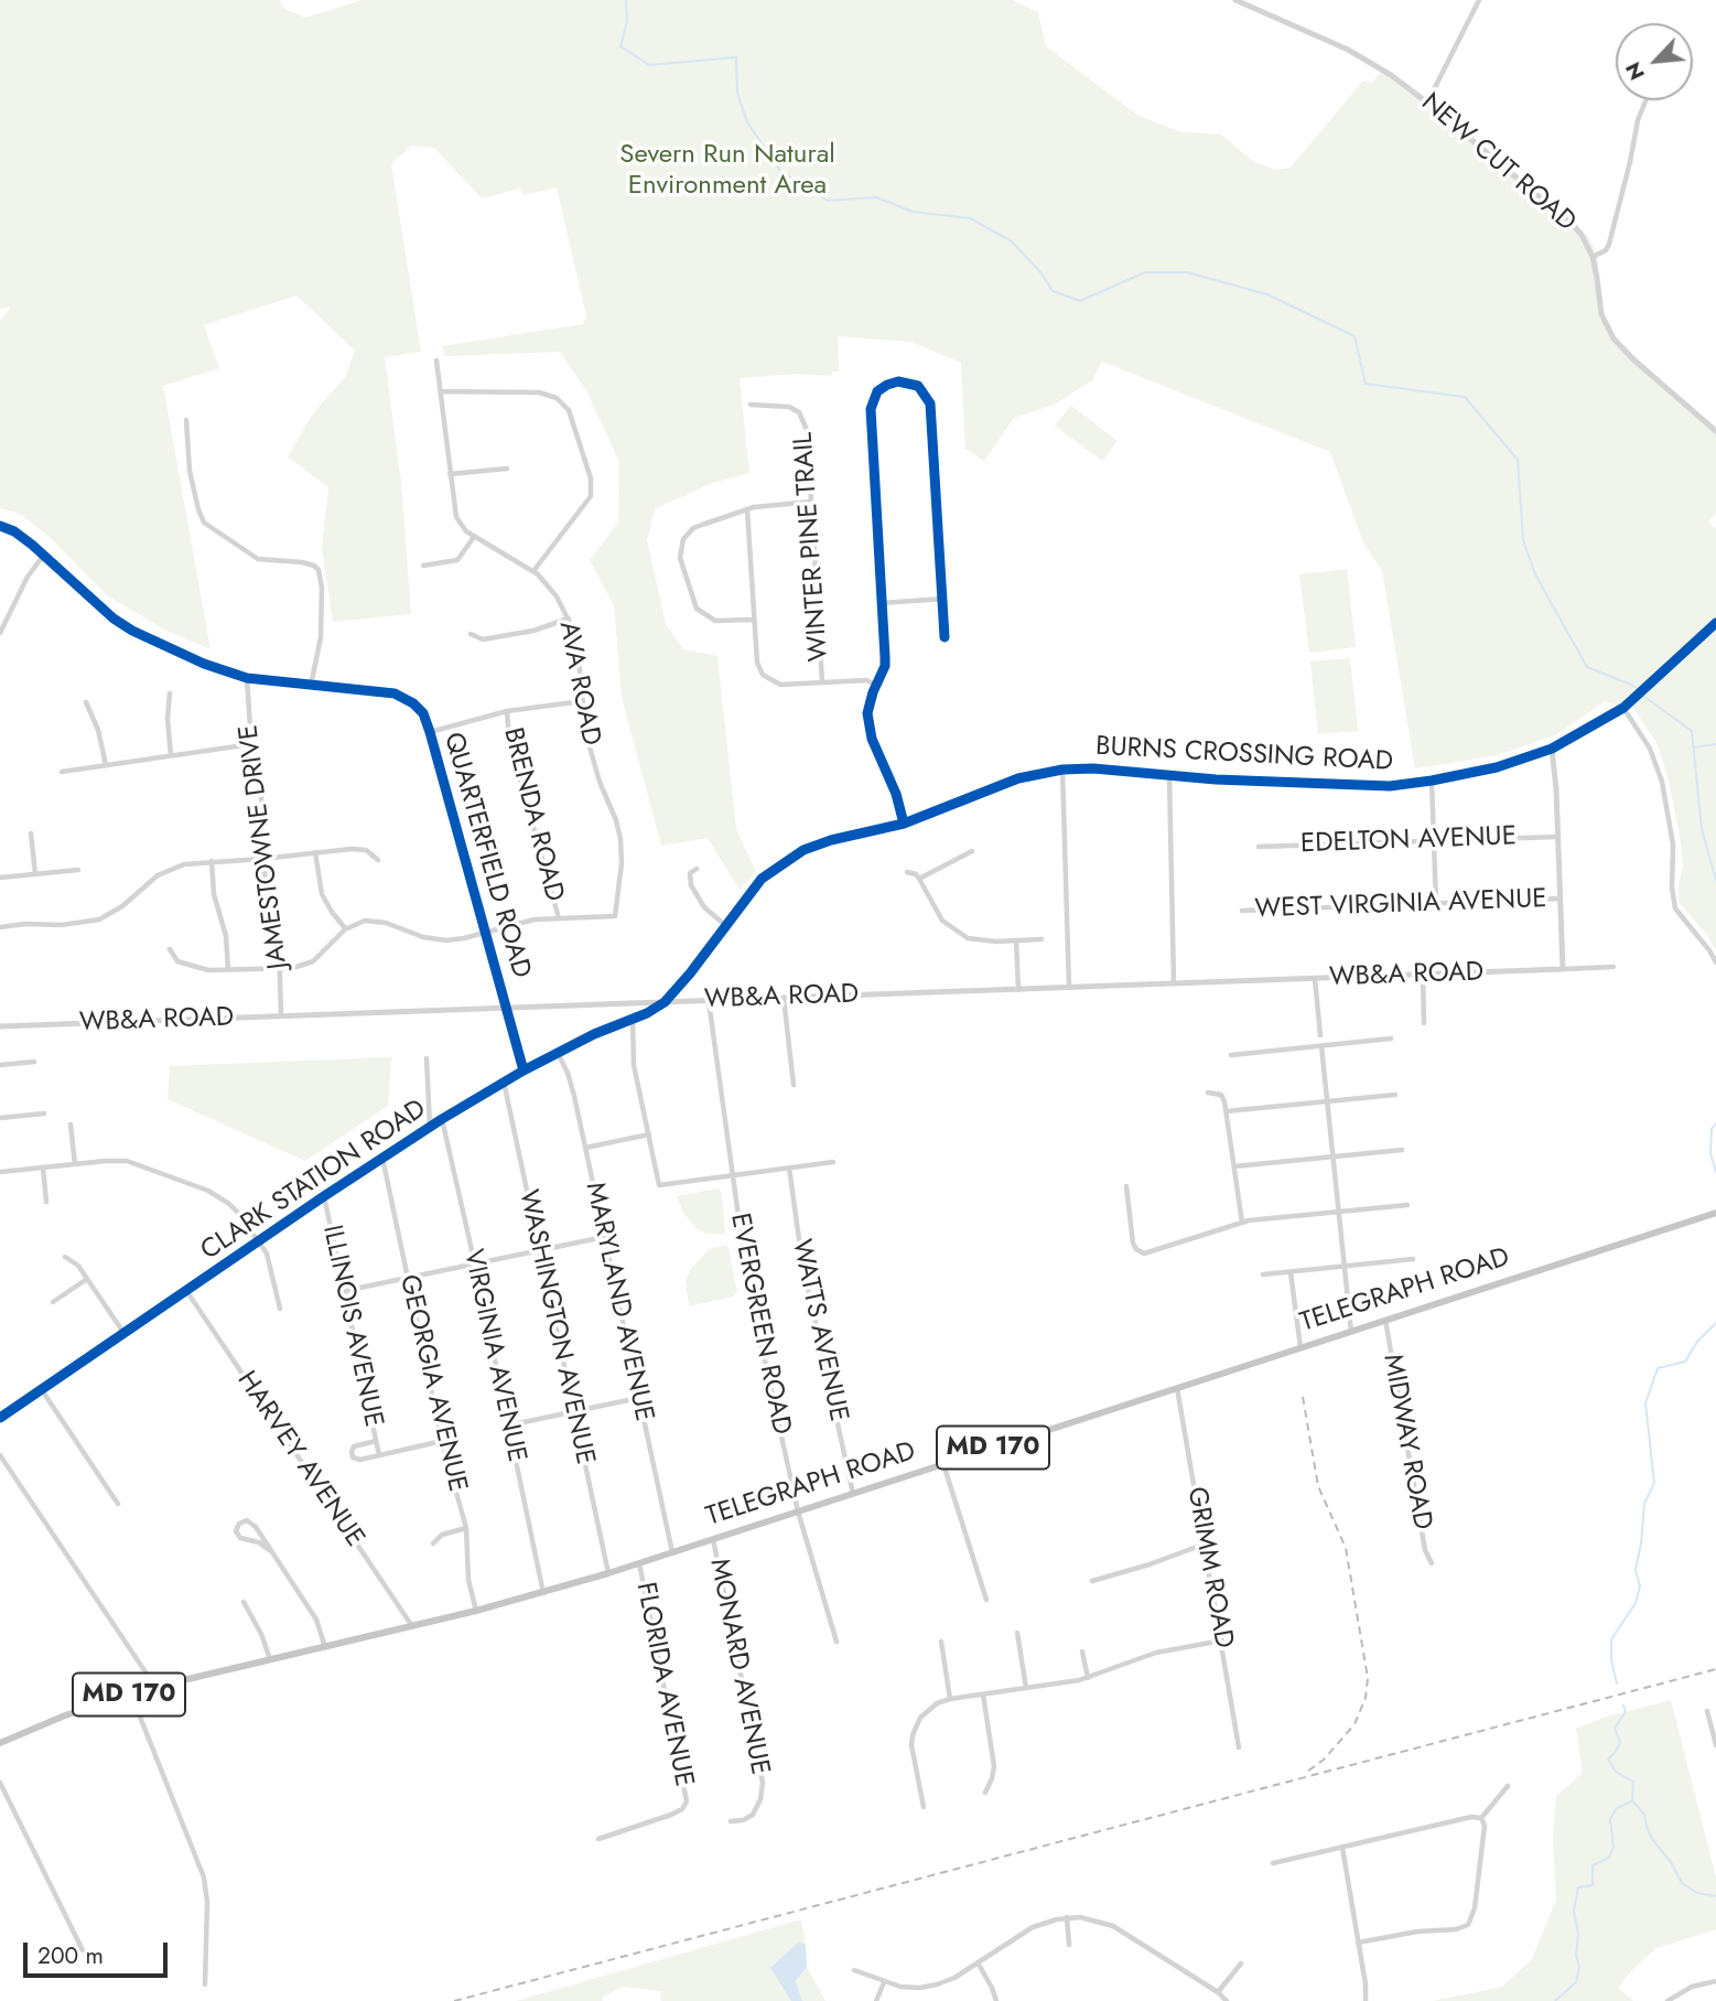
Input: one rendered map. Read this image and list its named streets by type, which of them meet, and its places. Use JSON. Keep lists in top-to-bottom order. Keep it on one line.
{"streets":{"main road":["TELEGRAPH ROAD","MD 170"],"street":["NEW CUT ROAD","WINTER PINE TRAIL","AVA ROAD","BURNS CROSSING ROAD","BRENDA ROAD","EDELTON AVENUE","JAMESTOWNE DRIVE","QUARTERFIELD ROAD","WEST VIRGINIA AVENUE","WB&A ROAD","CLARK STATION ROAD","MARYLAND AVENUE","EVERGREEN ROAD","ILLINOIS AVENUE","WASHINGTON AVENUE","WATTS AVENUE","VIRGINIA AVENUE","GEORGIA AVENUE","MIDWAY ROAD","HARVEY AVENUE","GRIMM ROAD","MONARD AVENUE","FLORIDA AVENUE"]},"crossings":[["AVA ROAD","BRENDA ROAD"],["BURNS CROSSING ROAD","WB&A ROAD"],["BURNS CROSSING ROAD","CLARK STATION ROAD"],["JAMESTOWNE DRIVE","QUARTERFIELD ROAD"],["JAMESTOWNE DRIVE","WB&A ROAD"],["QUARTERFIELD ROAD","WB&A ROAD"],["QUARTERFIELD ROAD","CLARK STATION ROAD"],["WB&A ROAD","CLARK STATION ROAD"],["WB&A ROAD","EVERGREEN ROAD"],["CLARK STATION ROAD","MARYLAND AVENUE"],["CLARK STATION ROAD","ILLINOIS AVENUE"],["CLARK STATION ROAD","WASHINGTON AVENUE"],["CLARK STATION ROAD","VIRGINIA AVENUE"],["CLARK STATION ROAD","GEORGIA AVENUE"],["CLARK STATION ROAD","HARVEY AVENUE"],["TELEGRAPH ROAD","MARYLAND AVENUE"],["TELEGRAPH ROAD","EVERGREEN ROAD"],["TELEGRAPH ROAD","WASHINGTON AVENUE"],["TELEGRAPH ROAD","WATTS AVENUE"],["TELEGRAPH ROAD","VIRGINIA AVENUE"],["TELEGRAPH ROAD","GEORGIA AVENUE"],["TELEGRAPH ROAD","MIDWAY ROAD"],["TELEGRAPH ROAD","HARVEY AVENUE"],["TELEGRAPH ROAD","GRIMM ROAD"],["TELEGRAPH ROAD","MONARD AVENUE"],["TELEGRAPH ROAD","FLORIDA AVENUE"]],"parks":["Severn Run Natural Environment Area"],"scale_bar":"200 m","north":"bottom left"}
